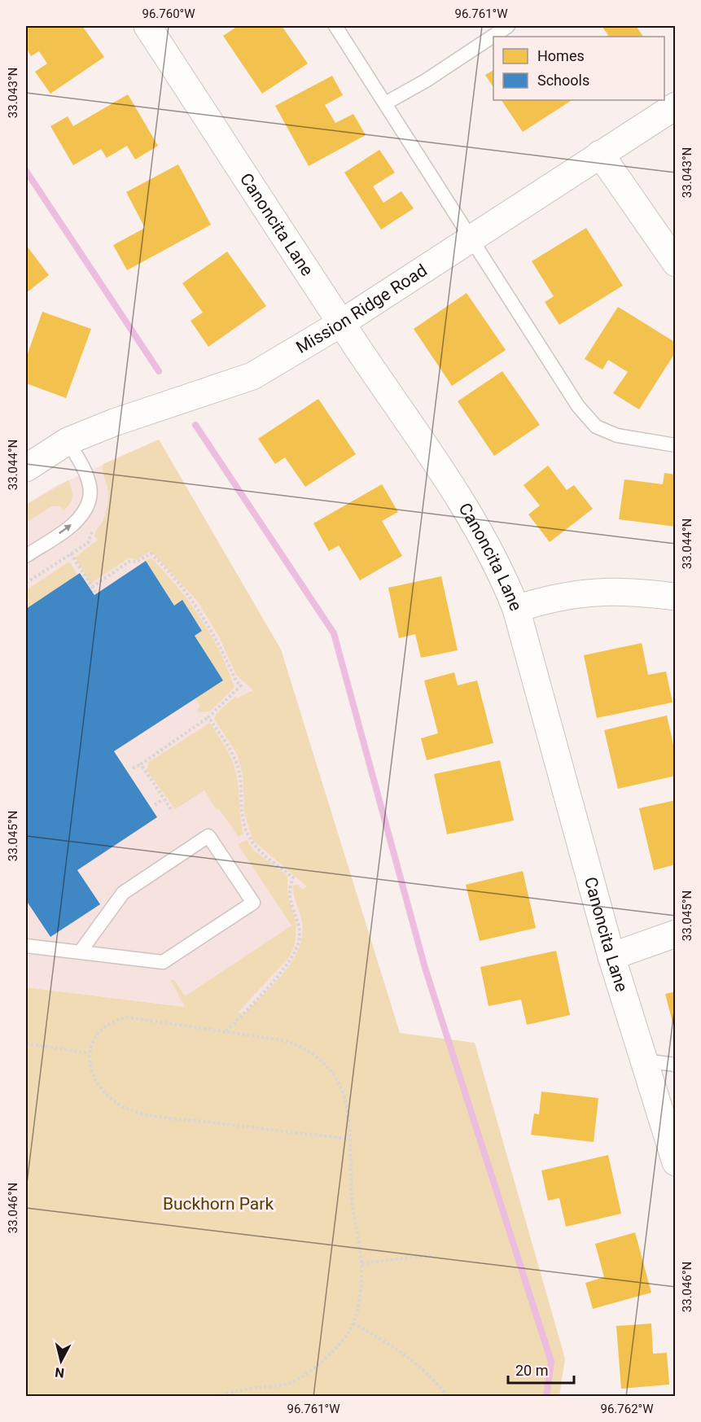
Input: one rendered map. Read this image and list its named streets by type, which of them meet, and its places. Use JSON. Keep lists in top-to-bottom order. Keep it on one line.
{"streets":{"street":["Canoncita Lane","Mission Ridge Road"]},"crossings":[["Canoncita Lane","Mission Ridge Road"]],"parks":["Buckhorn Park"],"legend":["Homes","Schools"],"scale_bar":"20 m","north":"bottom","coordinates":["96.760°W","96.761°W","33.043°N","33.044°N","33.045°N","33.046°N","96.762°W"]}
